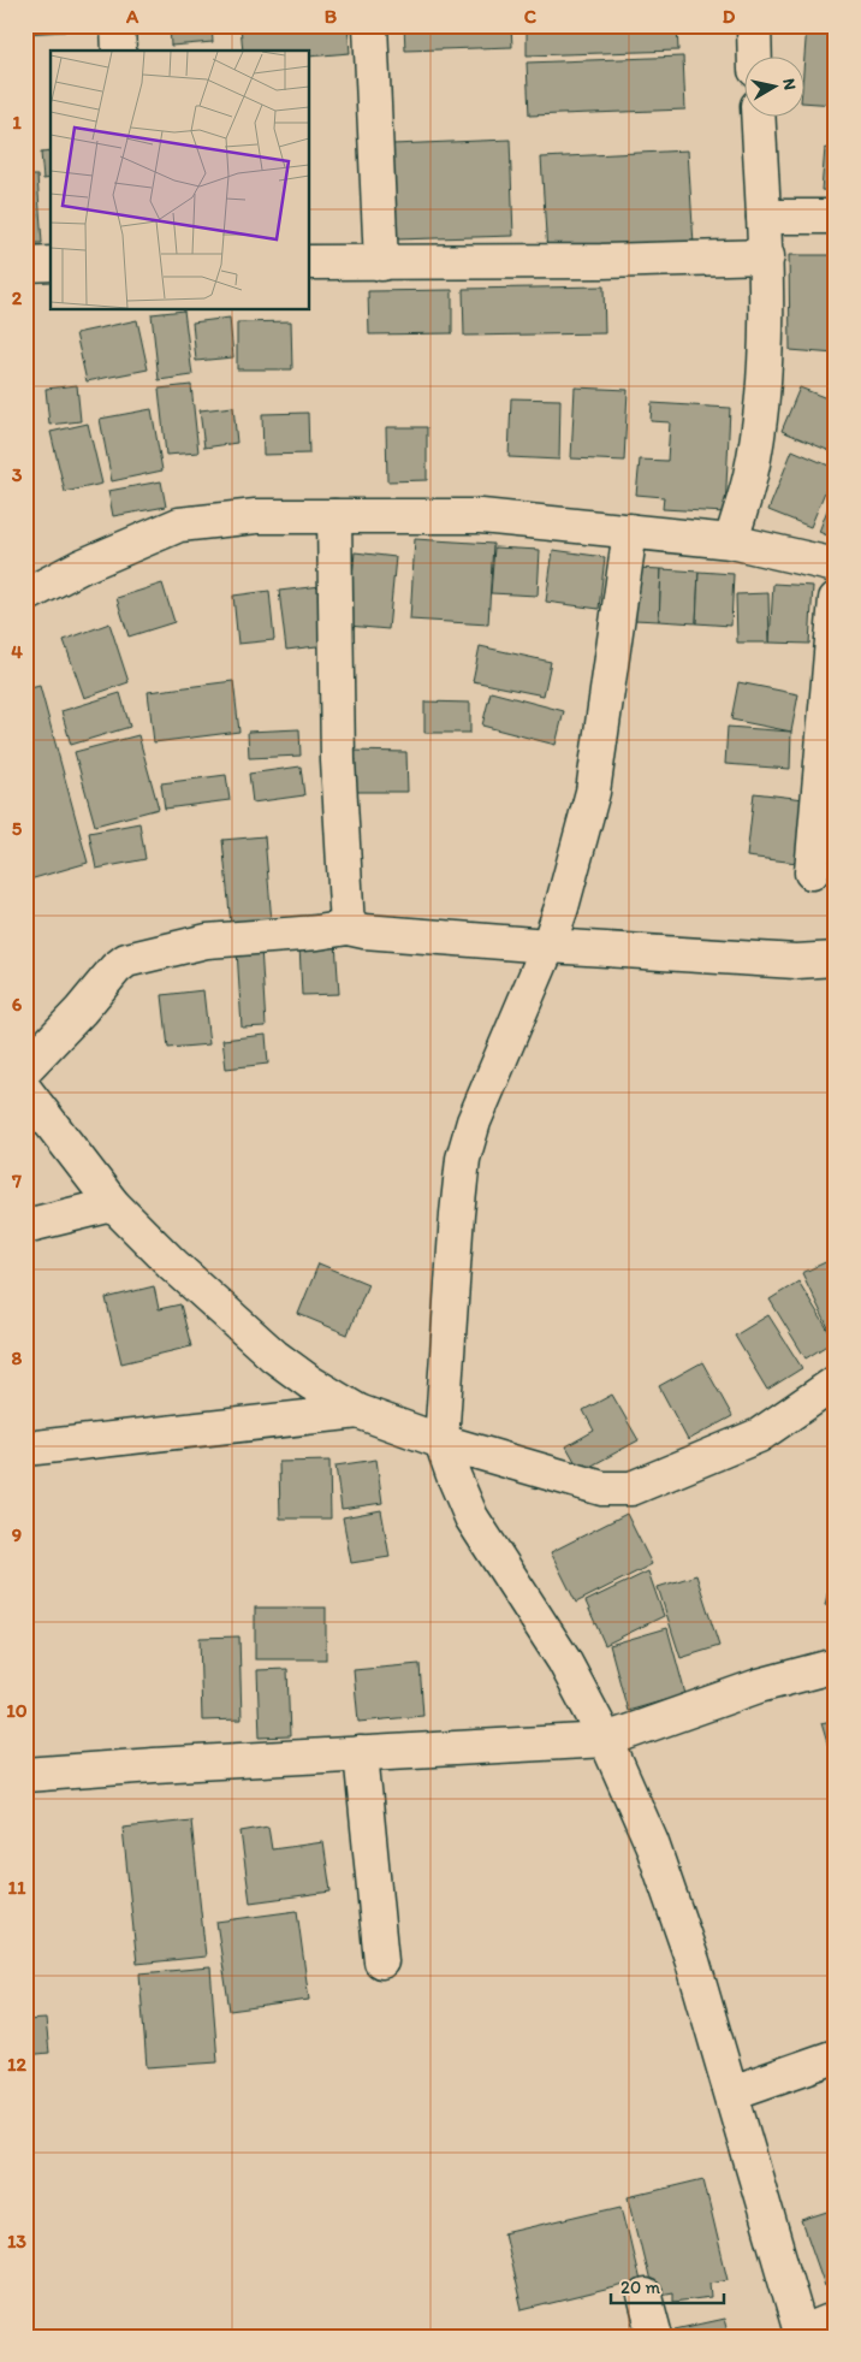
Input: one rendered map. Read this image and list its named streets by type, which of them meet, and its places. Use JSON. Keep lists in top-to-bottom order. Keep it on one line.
{"scale_bar":"20 m","north":"right","grid":{"columns":["A","B","C","D"],"rows":["1","2","3","4","5","6","7","8","9","10","11","12","13"]}}
